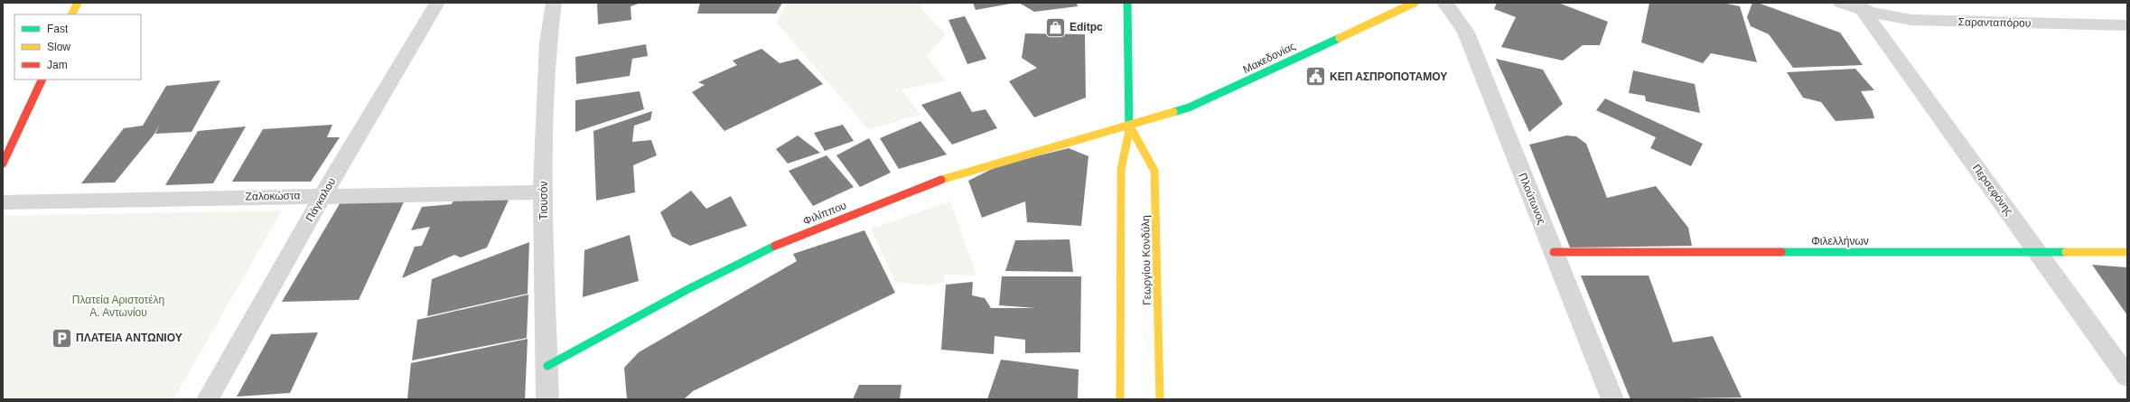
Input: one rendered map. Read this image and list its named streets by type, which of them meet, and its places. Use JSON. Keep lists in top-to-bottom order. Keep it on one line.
{"streets":{"street":["Σαρανταπόρου","Μακεδονίας","Περσεφόνης","Ζαλοκώστα","Πλούτωνος","Πάγκαλου","Τιουσόν","Φιλίππου","Φιλελλήνων","Γεωργίου Κονδύλη"]},"crossings":[["Σαρανταπόρου","Περσεφόνης"],["Μακεδονίας","Φιλίππου"],["Μακεδονίας","Γεωργίου Κονδύλη"],["Περσεφόνης","Φιλελλήνων"],["Ζαλοκώστα","Πάγκαλου"],["Ζαλοκώστα","Τιουσόν"],["Πλούτωνος","Φιλελλήνων"],["Τιουσόν","Φιλίππου"],["Φιλίππου","Γεωργίου Κονδύλη"]],"parks":["Πλατεία Αριστοτέλη Α. Αντωνίου"],"places":{"shop":["Editpc"],"public building":["ΚΕΠ ΑΣΠΡΟΠΟΤΑΜΟΥ"],"parking":["ΠΛΑΤΕΙΑ ΑΝΤΩΝΙΟΥ"]},"legend":["Fast","Slow","Jam"]}
